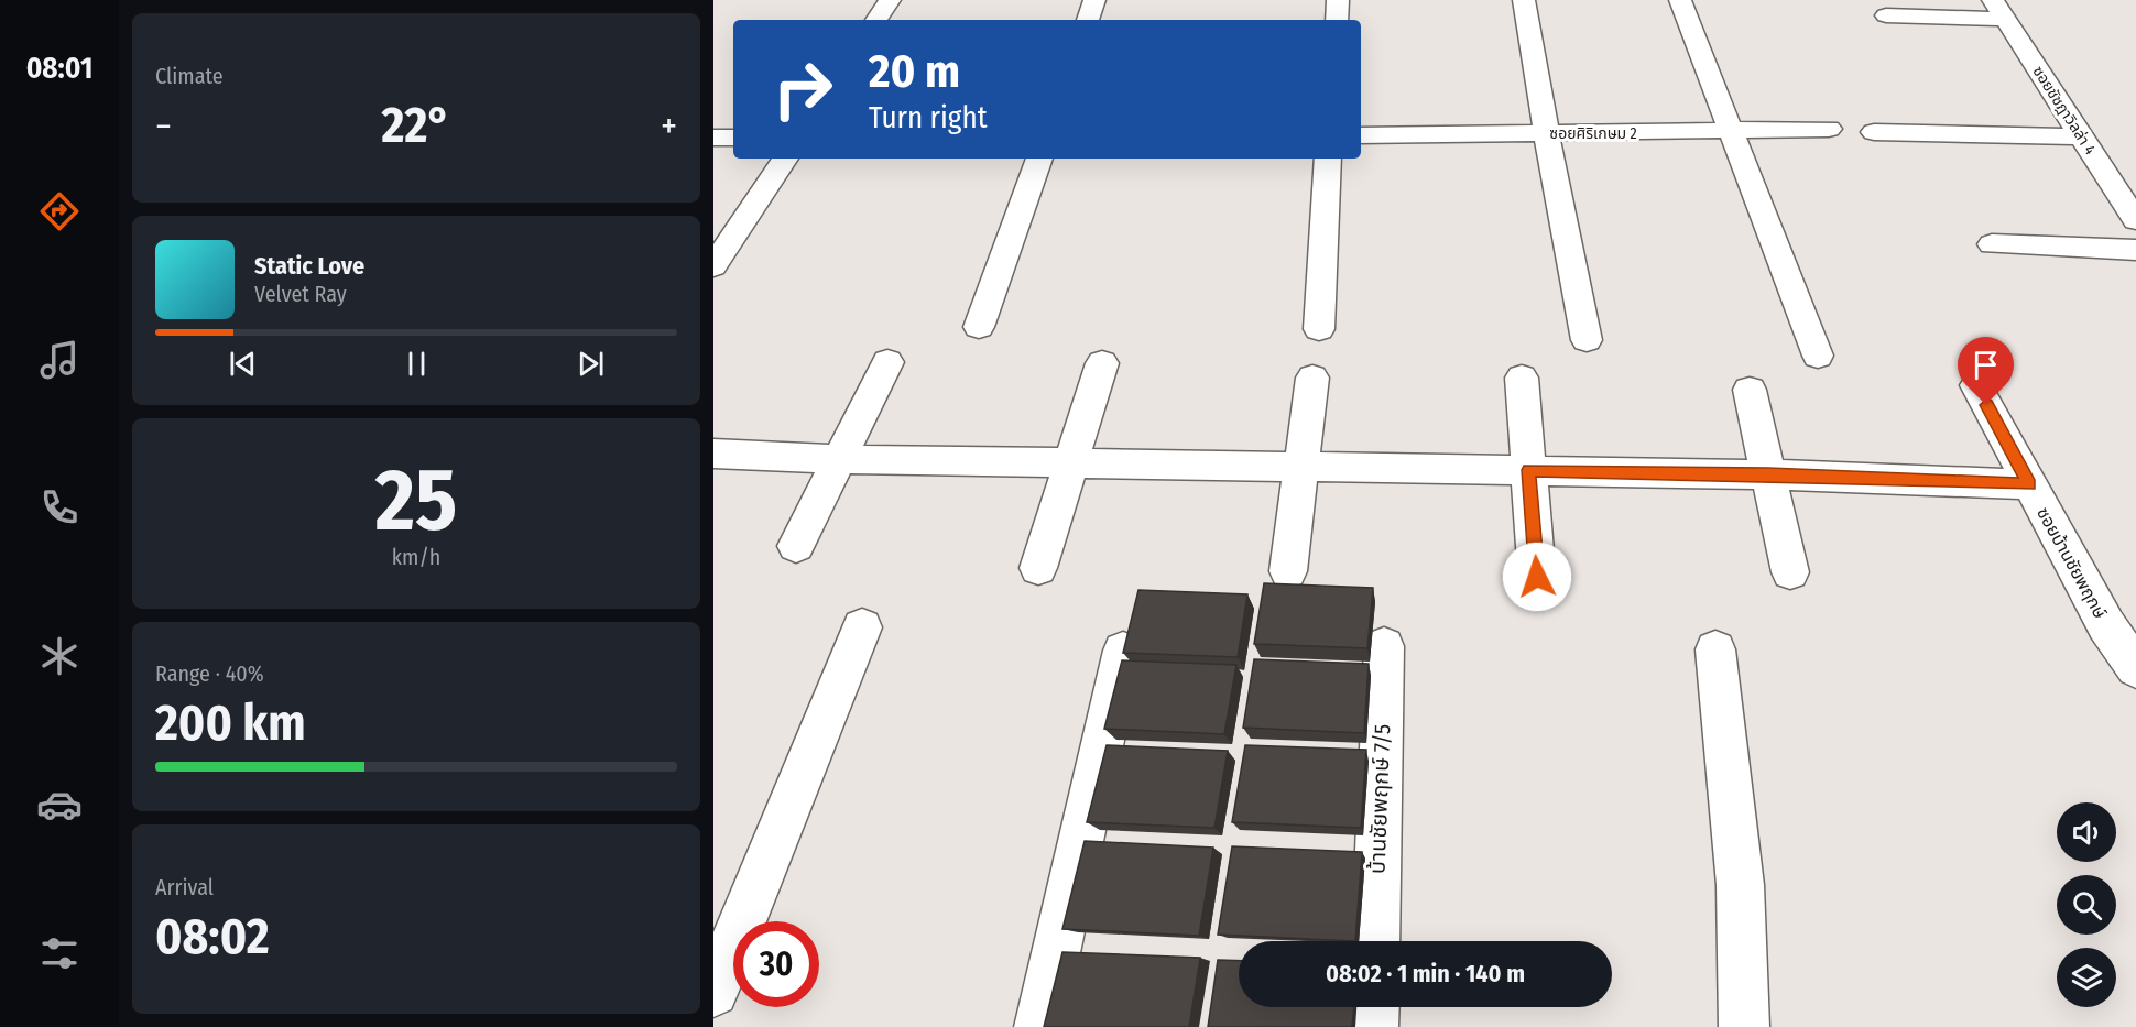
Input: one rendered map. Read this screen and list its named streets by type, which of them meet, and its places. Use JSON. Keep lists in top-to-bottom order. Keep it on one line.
{"streets":{"street":["ซอยชัชฎาวิลล่า 4","ซอยศิริเกษม 2","ซอยบ้านชัยพฤกษ์","บ้านชัยพฤกษ์ 7/5"]},"page":{"tabs":"08:01","tile":["Climate",["25","km/h"],["Range · 40%","200 km"],["Arrival","08:02"]],"turn":["20 m","Turn right"],"heat":["−","22°","+"],"song":["Static Love","Velvet Ray"],"limit":"30","trip":"08:02 · 1 min · 140 m"}}
